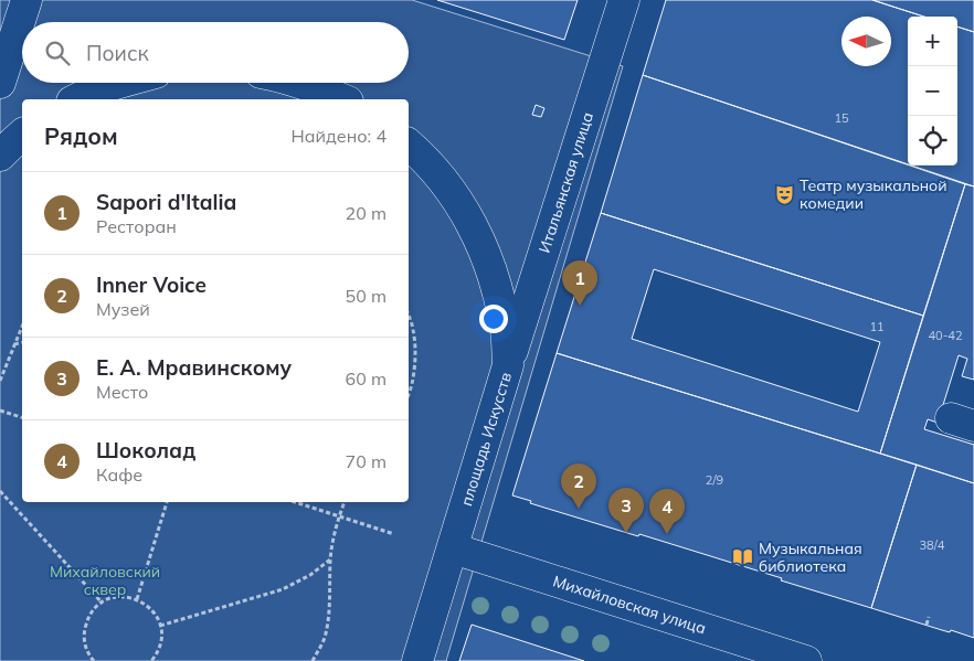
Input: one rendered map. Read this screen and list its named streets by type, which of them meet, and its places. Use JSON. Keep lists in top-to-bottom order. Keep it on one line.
{"streets":{"street":["Итальянская улица","площадь Искусств","Михайловская улица"]},"crossings":[["Итальянская улица","площадь Искусств"],["площадь Искусств","Михайловская улица"]],"parks":["Михайловский сквер"],"places":{"theatre":["Театр музыкальной комедии"],"library":["Музыкальная библиотека"]},"house_numbers":["15","11","40-42","2/9","38/4"],"north":"left","page":{"map_buttons":["+","−"],"search":"Поиск","heading":["Рядом","Найдено: 4"],"list":[{"mark":"1","name":"Sapori d'Italia","note":"Ресторан","value":"20 m"},{"mark":"2","name":"Inner Voice","note":"Музей","value":"50 m"},{"mark":"3","name":"Е. А. Мравинскому","note":"Место","value":"60 m"},{"mark":"4","name":"Шоколад","note":"Кафе","value":"70 m"}],"pins":["1","2","3","4"]}}
